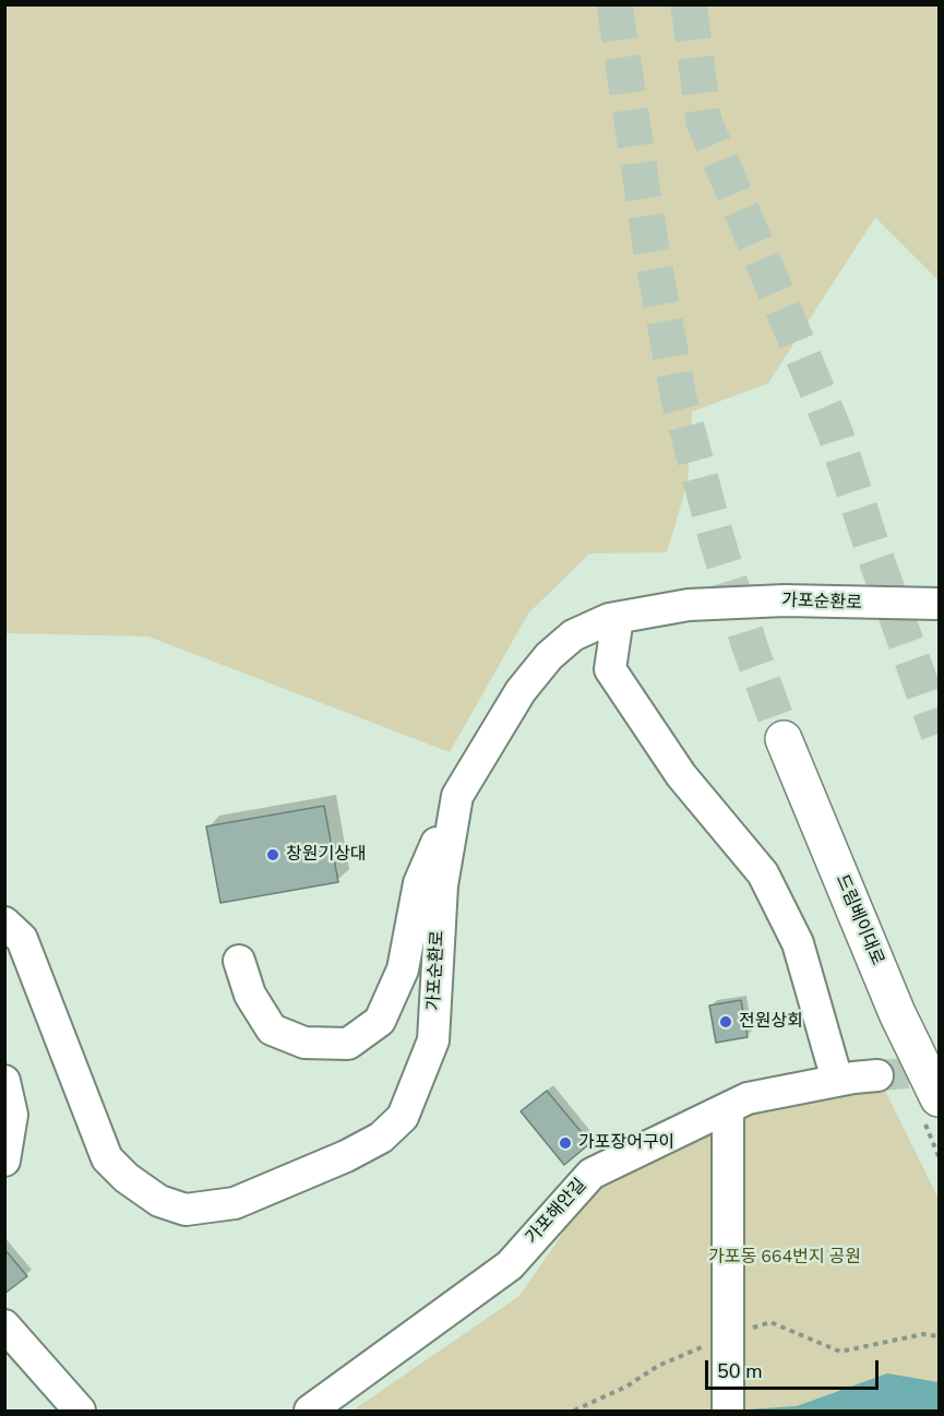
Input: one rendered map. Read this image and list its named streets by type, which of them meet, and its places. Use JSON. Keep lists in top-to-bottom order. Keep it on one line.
{"streets":{"main road":["드림베이대로"],"street":["가포순환로","가포해안길"]},"parks":["가포동 664번지 공원"],"places":["창원기상대","전원상회","가포장어구이"],"scale_bar":"50 m"}
